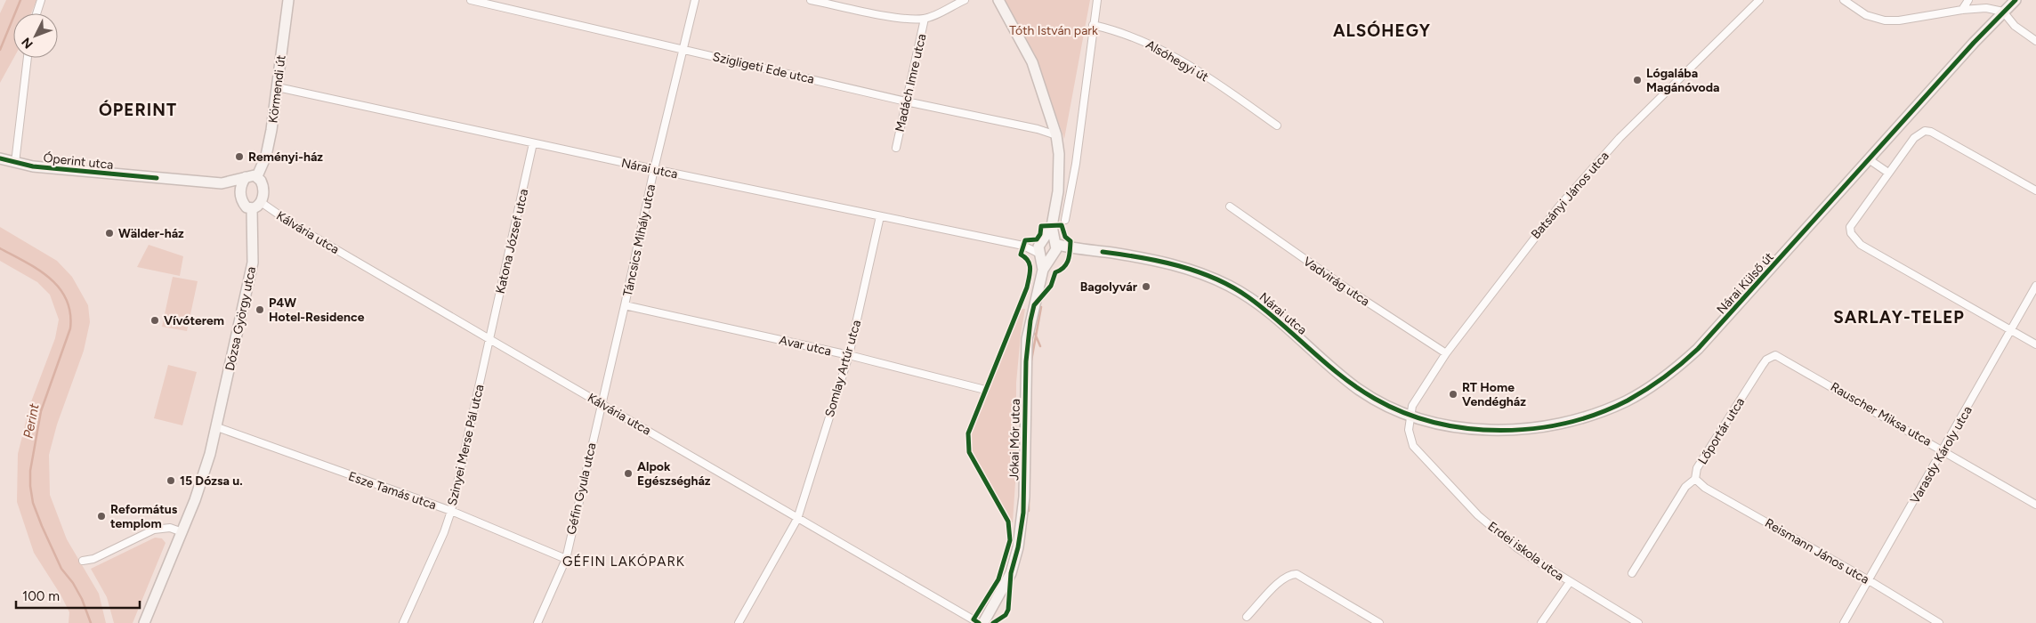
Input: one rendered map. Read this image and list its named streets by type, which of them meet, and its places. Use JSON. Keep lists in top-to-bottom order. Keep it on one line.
{"streets":{"street":["Alsóhegyi út","Szigligeti Ede utca","Madách Imre utca","Körmendi út","Óperint utca","Nárai utca","Batsányi János utca","Kálvária utca","Táncsics Mihály utca","Katona József utca","Vadvirág utca","Nárai Külső út","Dózsa György utca","Avar utca","Somlay Artúr utca","Rauscher Miksa utca","Lőportár utca","Jókai Mór utca","Szinyei Merse Pál utca","Varasdy Károly utca","Géfin Gyula utca","Esze Tamás utca","Erdei iskola utca","Reismann János utca"]},"crossings":[["Szigligeti Ede utca","Madách Imre utca"],["Szigligeti Ede utca","Táncsics Mihály utca"],["Körmendi út","Óperint utca"],["Körmendi út","Nárai utca"],["Körmendi út","Kálvária utca"],["Körmendi út","Dózsa György utca"],["Óperint utca","Kálvária utca"],["Óperint utca","Dózsa György utca"],["Nárai utca","Batsányi János utca"],["Nárai utca","Táncsics Mihály utca"],["Nárai utca","Katona József utca"],["Nárai utca","Nárai Külső út"],["Nárai utca","Somlay Artúr utca"],["Nárai utca","Jókai Mór utca"],["Nárai utca","Erdei iskola utca"],["Batsányi János utca","Vadvirág utca"],["Batsányi János utca","Nárai Külső út"],["Batsányi János utca","Erdei iskola utca"],["Kálvária utca","Táncsics Mihály utca"],["Kálvária utca","Katona József utca"],["Kálvária utca","Dózsa György utca"],["Kálvária utca","Somlay Artúr utca"],["Kálvária utca","Szinyei Merse Pál utca"],["Kálvária utca","Géfin Gyula utca"],["Táncsics Mihály utca","Avar utca"],["Táncsics Mihály utca","Géfin Gyula utca"],["Katona József utca","Szinyei Merse Pál utca"],["Nárai Külső út","Erdei iskola utca"],["Dózsa György utca","Esze Tamás utca"],["Avar utca","Somlay Artúr utca"],["Rauscher Miksa utca","Lőportár utca"],["Rauscher Miksa utca","Varasdy Károly utca"],["Lőportár utca","Reismann János utca"],["Szinyei Merse Pál utca","Esze Tamás utca"],["Varasdy Károly utca","Reismann János utca"],["Géfin Gyula utca","Esze Tamás utca"]],"districts":["ALSÓHEGY","ÓPERINT","SARLAY-TELEP","GÉFIN LAKÓPARK"],"water":["Perint"],"parks":["Tóth István park"],"places":["Lógalába Magánóvoda","Reményi-ház","Wälder-ház","Bagolyvár","P4W Hotel-Residence","Vívóterem","RT Home Vendégház","Alpok Egészségház","15 Dózsa u.","Református templom"],"scale_bar":"100 m","north":"bottom left"}
